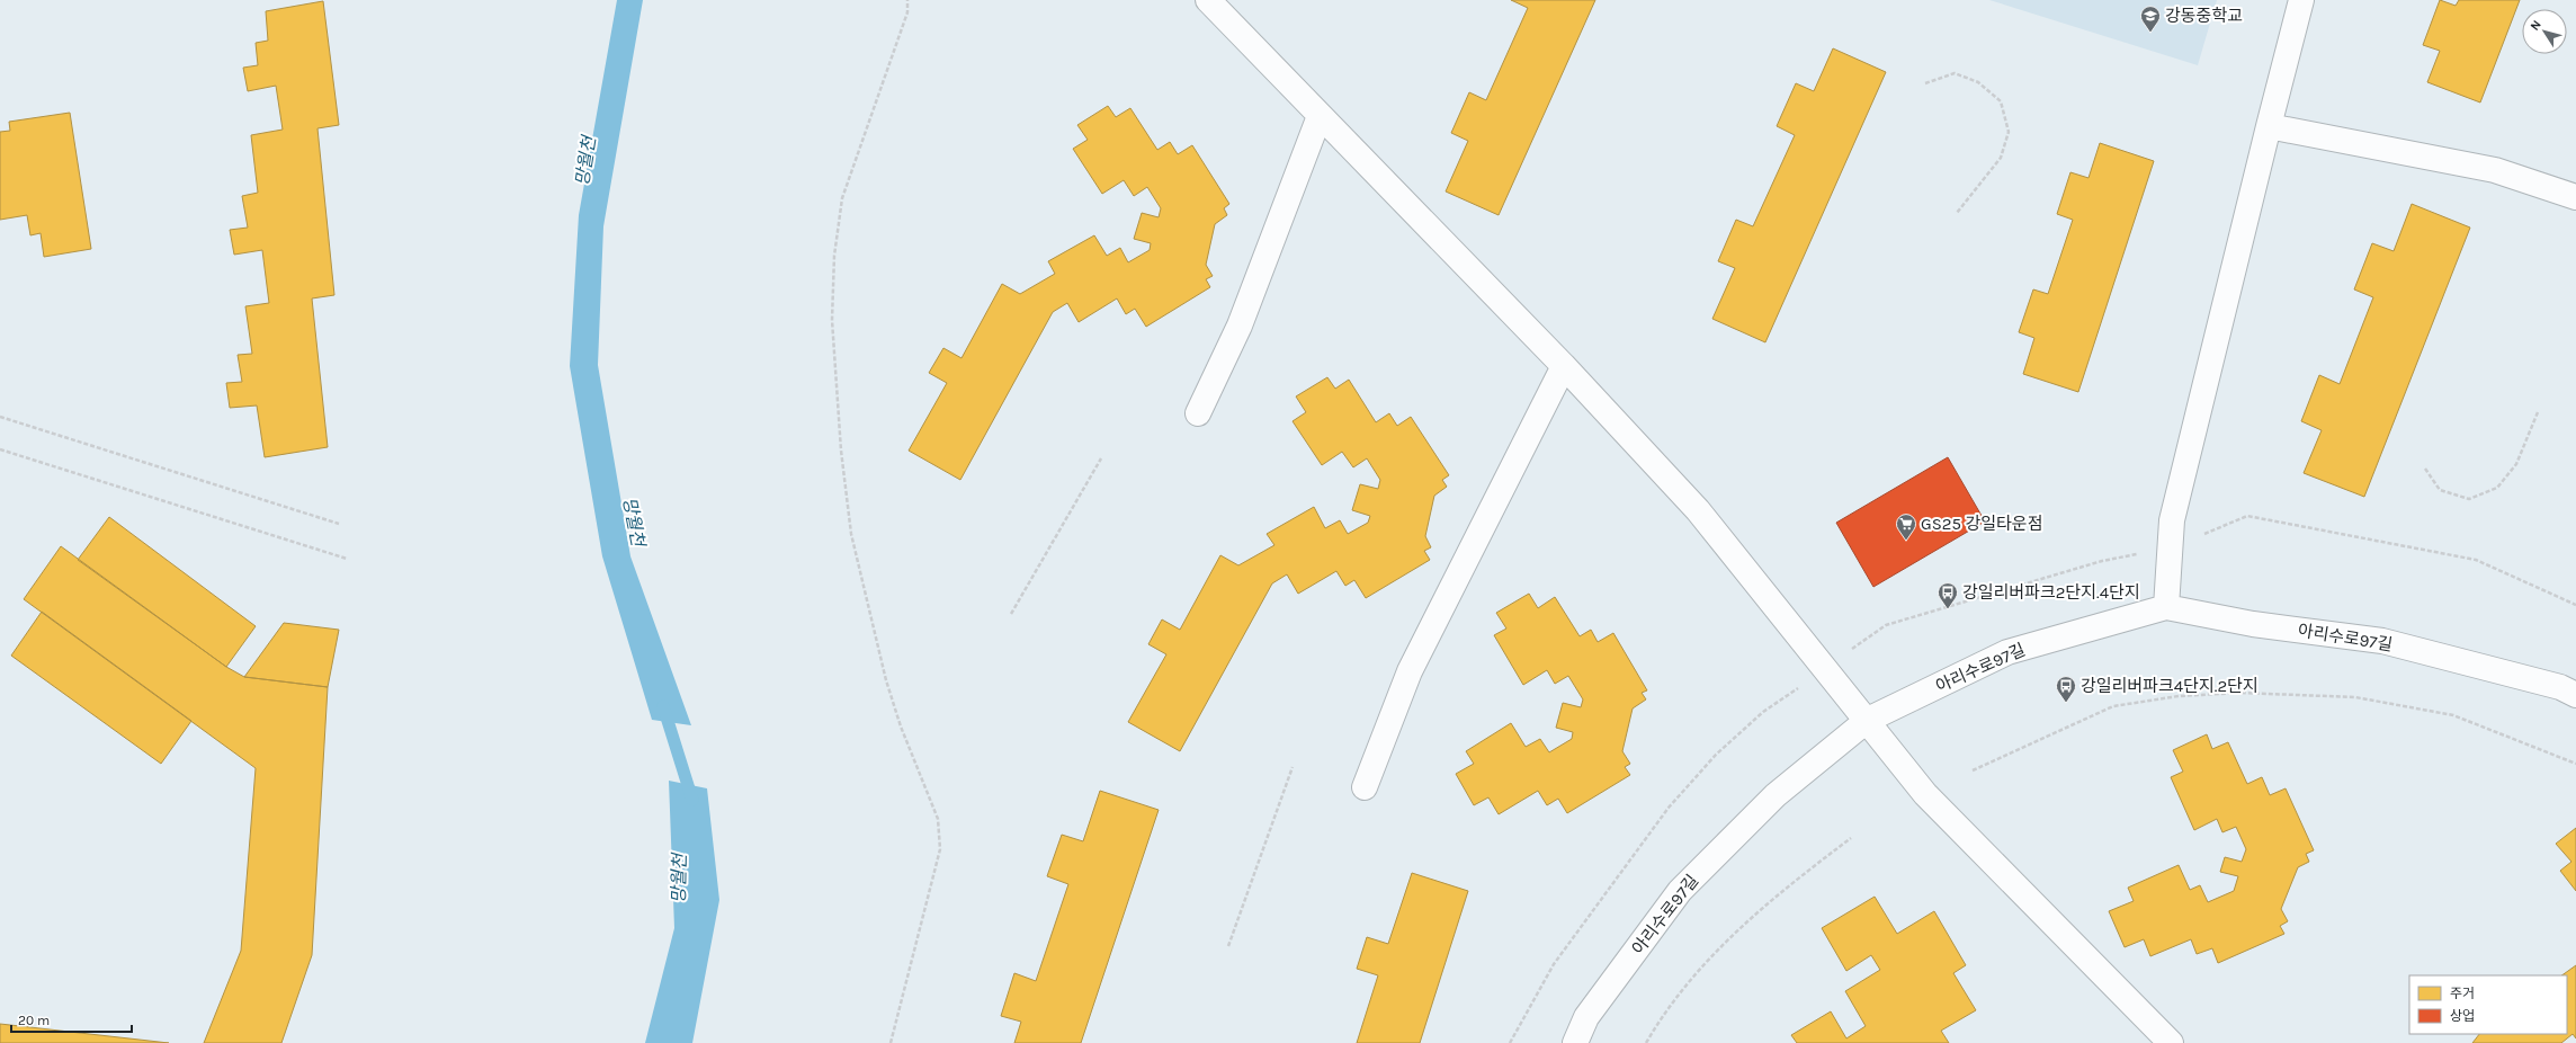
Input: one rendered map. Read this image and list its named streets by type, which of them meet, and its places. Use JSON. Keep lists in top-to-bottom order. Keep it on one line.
{"streets":{"street":["아리수로97길"]},"water":["망월천"],"places":{"school or university":["강동중학교"],"supermarket":["GS25 강일타운점"],"bus stop":["강일리버파크2단지.4단지","강일리버파크4단지.2단지"]},"legend":["주거","상업"],"scale_bar":"20 m","north":"top left"}
